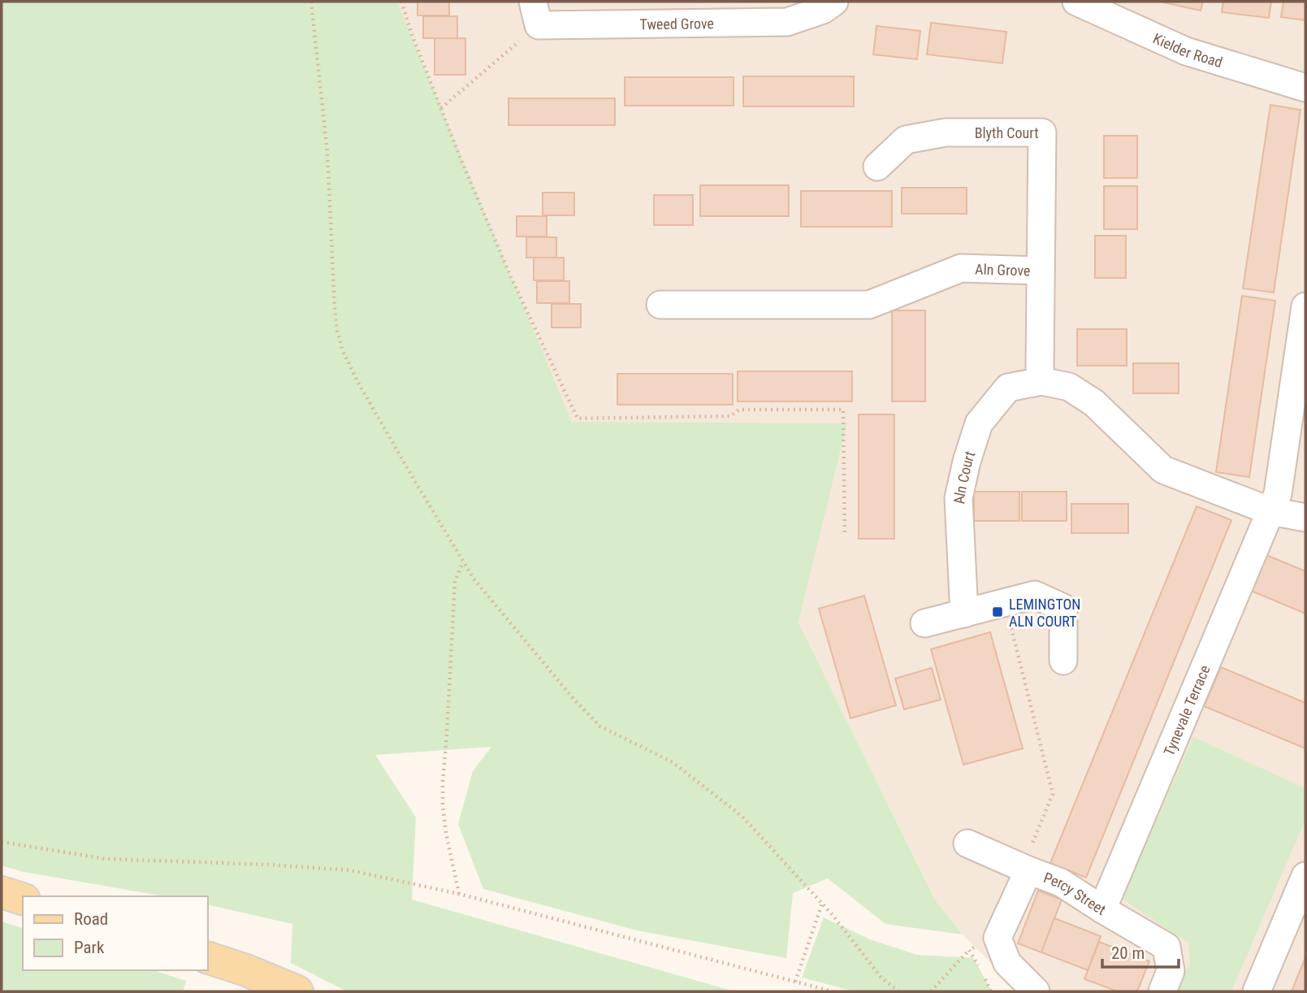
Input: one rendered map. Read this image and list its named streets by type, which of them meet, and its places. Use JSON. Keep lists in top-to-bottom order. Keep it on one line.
{"streets":{"street":["Tweed Grove","Kielder Road","Blyth Court","Aln Grove","Aln Court","Tynevale Terrace","Percy Street"]},"crossings":[["Blyth Court","Aln Grove"],["Aln Grove","Aln Court"],["Tynevale Terrace","Percy Street"]],"places":{"transit":["LEMINGTON ALN COURT"]},"legend":["Road","Park"],"scale_bar":"20 m"}
